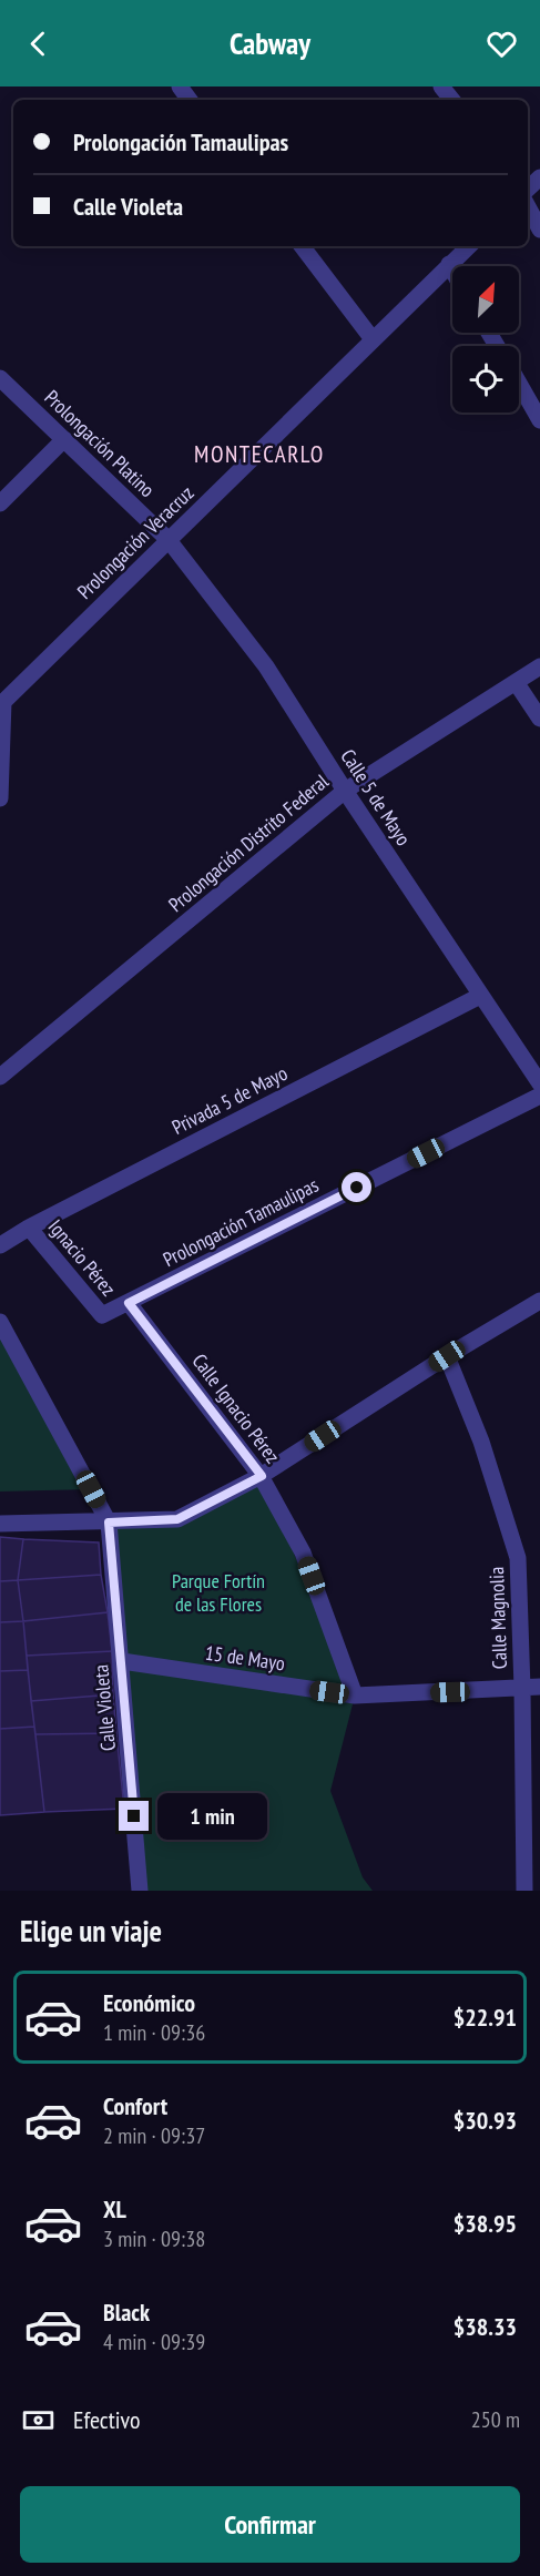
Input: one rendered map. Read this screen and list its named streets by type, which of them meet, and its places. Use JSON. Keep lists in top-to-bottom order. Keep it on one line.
{"streets":{"street":["Prolongación Platino","Prolongación Veracruz","Calle 5 de Mayo","Prolongación Distrito Federal","Privada 5 de Mayo","Prolongación Tamaulipas","Ignacio Pérez","Calle Ignacio Pérez","Calle Magnolia","15 de Mayo","Calle Violeta"]},"crossings":[["Prolongación Platino","Prolongación Veracruz"],["Prolongación Platino","Calle 5 de Mayo"],["Prolongación Veracruz","Calle 5 de Mayo"],["Calle 5 de Mayo","Prolongación Distrito Federal"],["Calle 5 de Mayo","Privada 5 de Mayo"],["Privada 5 de Mayo","Ignacio Pérez"],["Prolongación Tamaulipas","Ignacio Pérez"],["Prolongación Tamaulipas","Calle Ignacio Pérez"],["Calle Ignacio Pérez","15 de Mayo"],["Calle Magnolia","15 de Mayo"],["15 de Mayo","Calle Violeta"]],"districts":["MONTECARLO"],"parks":["Parque Fortín de las Flores"],"north":"top right","page":{"header":"Cabway","banner":["Prolongación Tamaulipas","Calle Violeta"],"bubble":"1 min","heading":"Elige un viaje","list":[{"name":"Económico","note":"1 min · 09:36","value":"$22.91"},{"name":"Confort","note":"2 min · 09:37","value":"$30.93"},{"name":"XL","note":"3 min · 09:38","value":"$38.95"},{"name":"Black","note":"4 min · 09:39","value":"$38.33"}],"pay":["Efectivo","250 m"],"buttons":"Confirmar"}}
